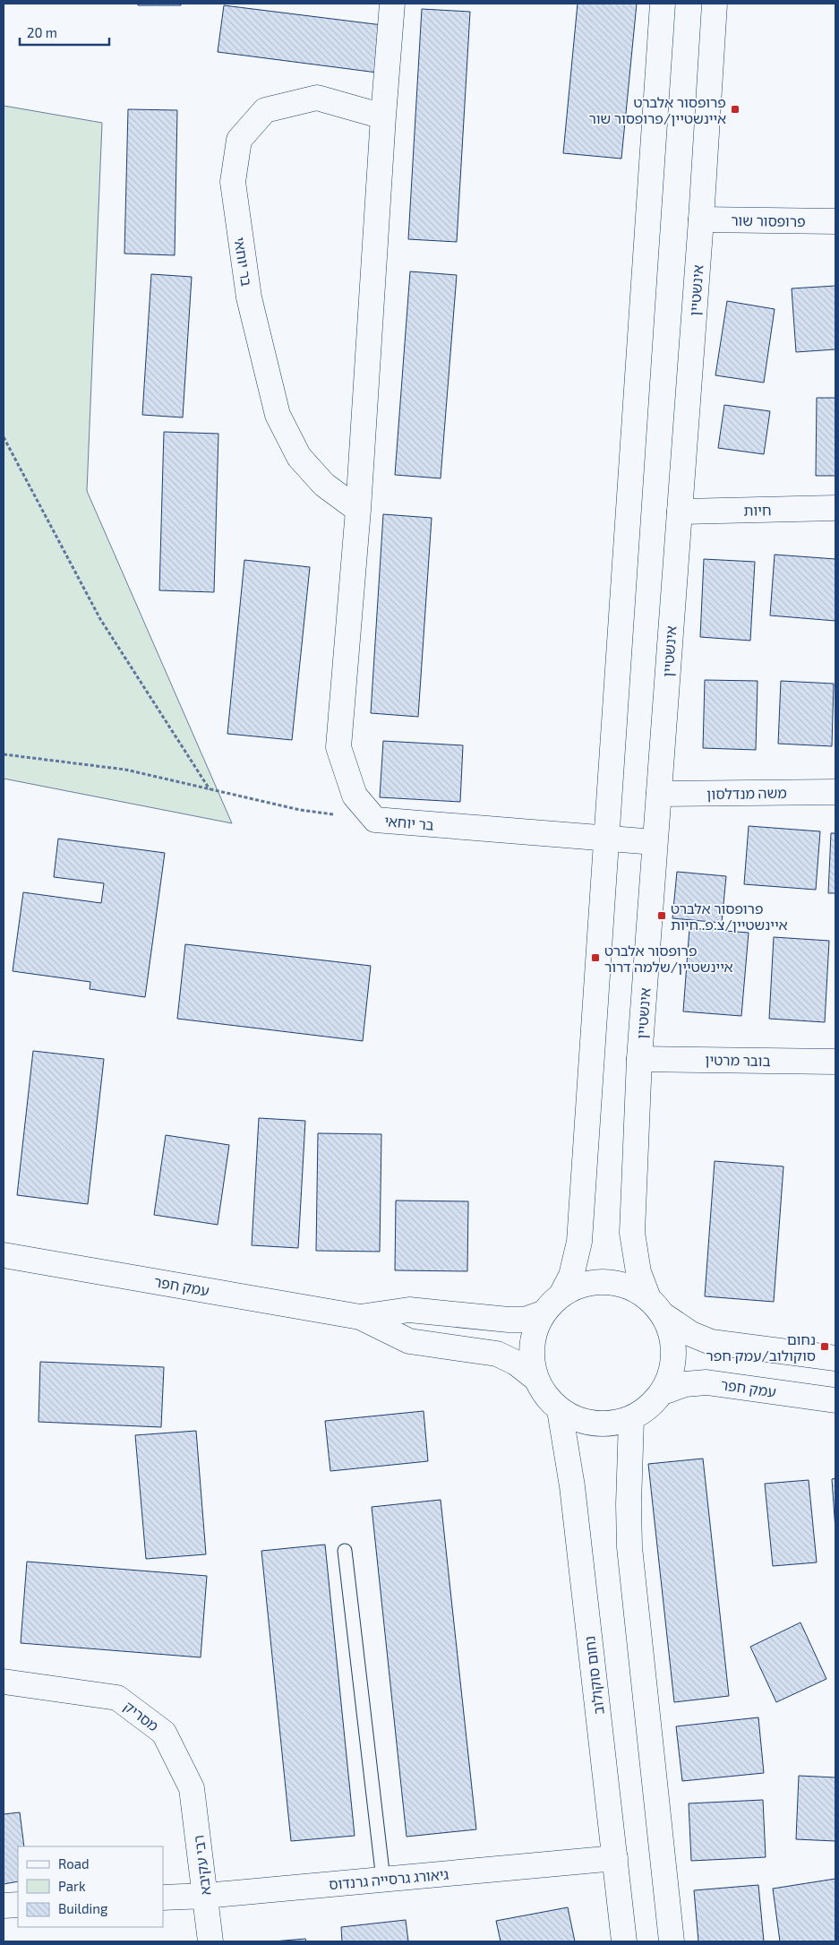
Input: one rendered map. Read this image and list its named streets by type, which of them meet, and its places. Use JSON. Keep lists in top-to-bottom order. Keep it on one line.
{"streets":{"main road":["פרופסור שור","בר יוחאי","אינשטיין","חיות","משה מנדלסון","בובר מרטין","עמק חפר","נחום סוקולוב","מסריק","רבי עקיבא","גיאורג גרסייה גרנדוס"]},"crossings":[["פרופסור שור","אינשטיין"],["בר יוחאי","אינשטיין"],["אינשטיין","חיות"],["אינשטיין","משה מנדלסון"],["אינשטיין","בובר מרטין"],["אינשטיין","עמק חפר"],["אינשטיין","נחום סוקולוב"],["עמק חפר","נחום סוקולוב"],["נחום סוקולוב","גיאורג גרסייה גרנדוס"],["מסריק","רבי עקיבא"],["רבי עקיבא","גיאורג גרסייה גרנדוס"]],"places":{"transit":["פרופסור אלברט איינשטיין/פרופסור שור","פרופסור אלברט איינשטיין/צ.פ. חיות","פרופסור אלברט איינשטיין/שלמה דרור","נחום סוקולוב/עמק חפר"]},"legend":["Road","Park","Building"],"scale_bar":"20 m"}
